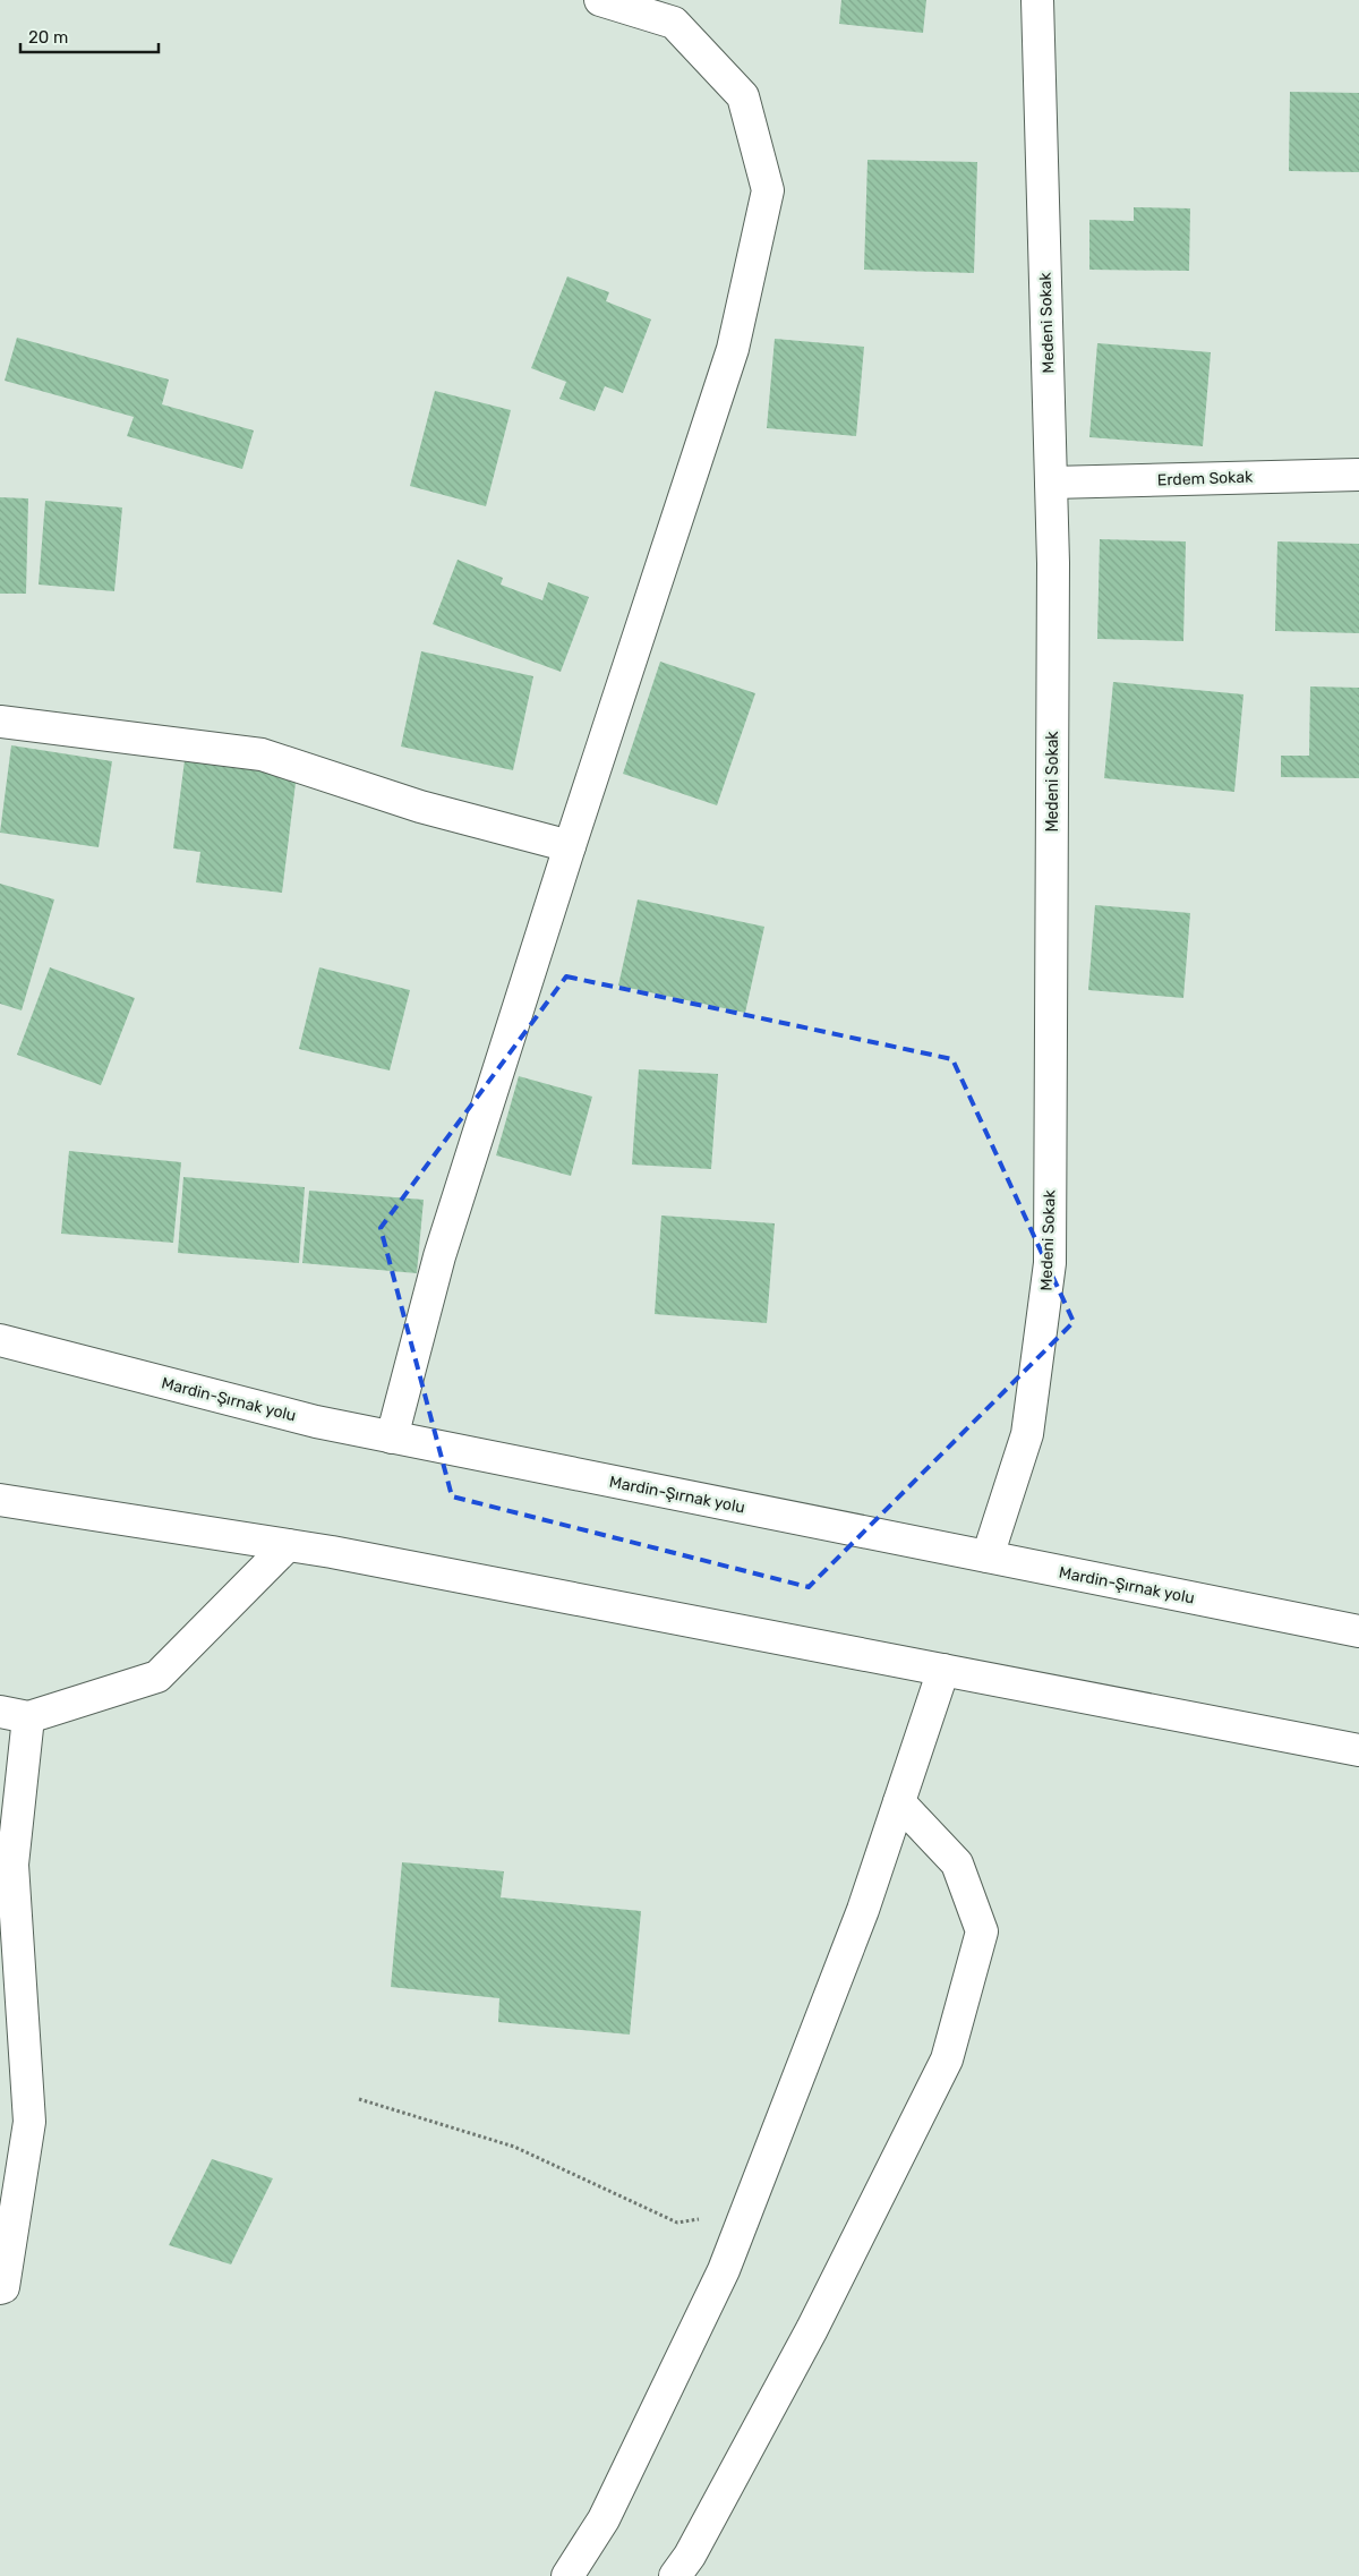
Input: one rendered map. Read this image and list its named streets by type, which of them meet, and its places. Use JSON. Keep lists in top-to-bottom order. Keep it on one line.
{"streets":{"main road":["Medeni Sokak","Erdem Sokak","Mardin-Şırnak yolu"]},"crossings":[["Medeni Sokak","Erdem Sokak"],["Medeni Sokak","Mardin-Şırnak yolu"]],"scale_bar":"20 m"}
